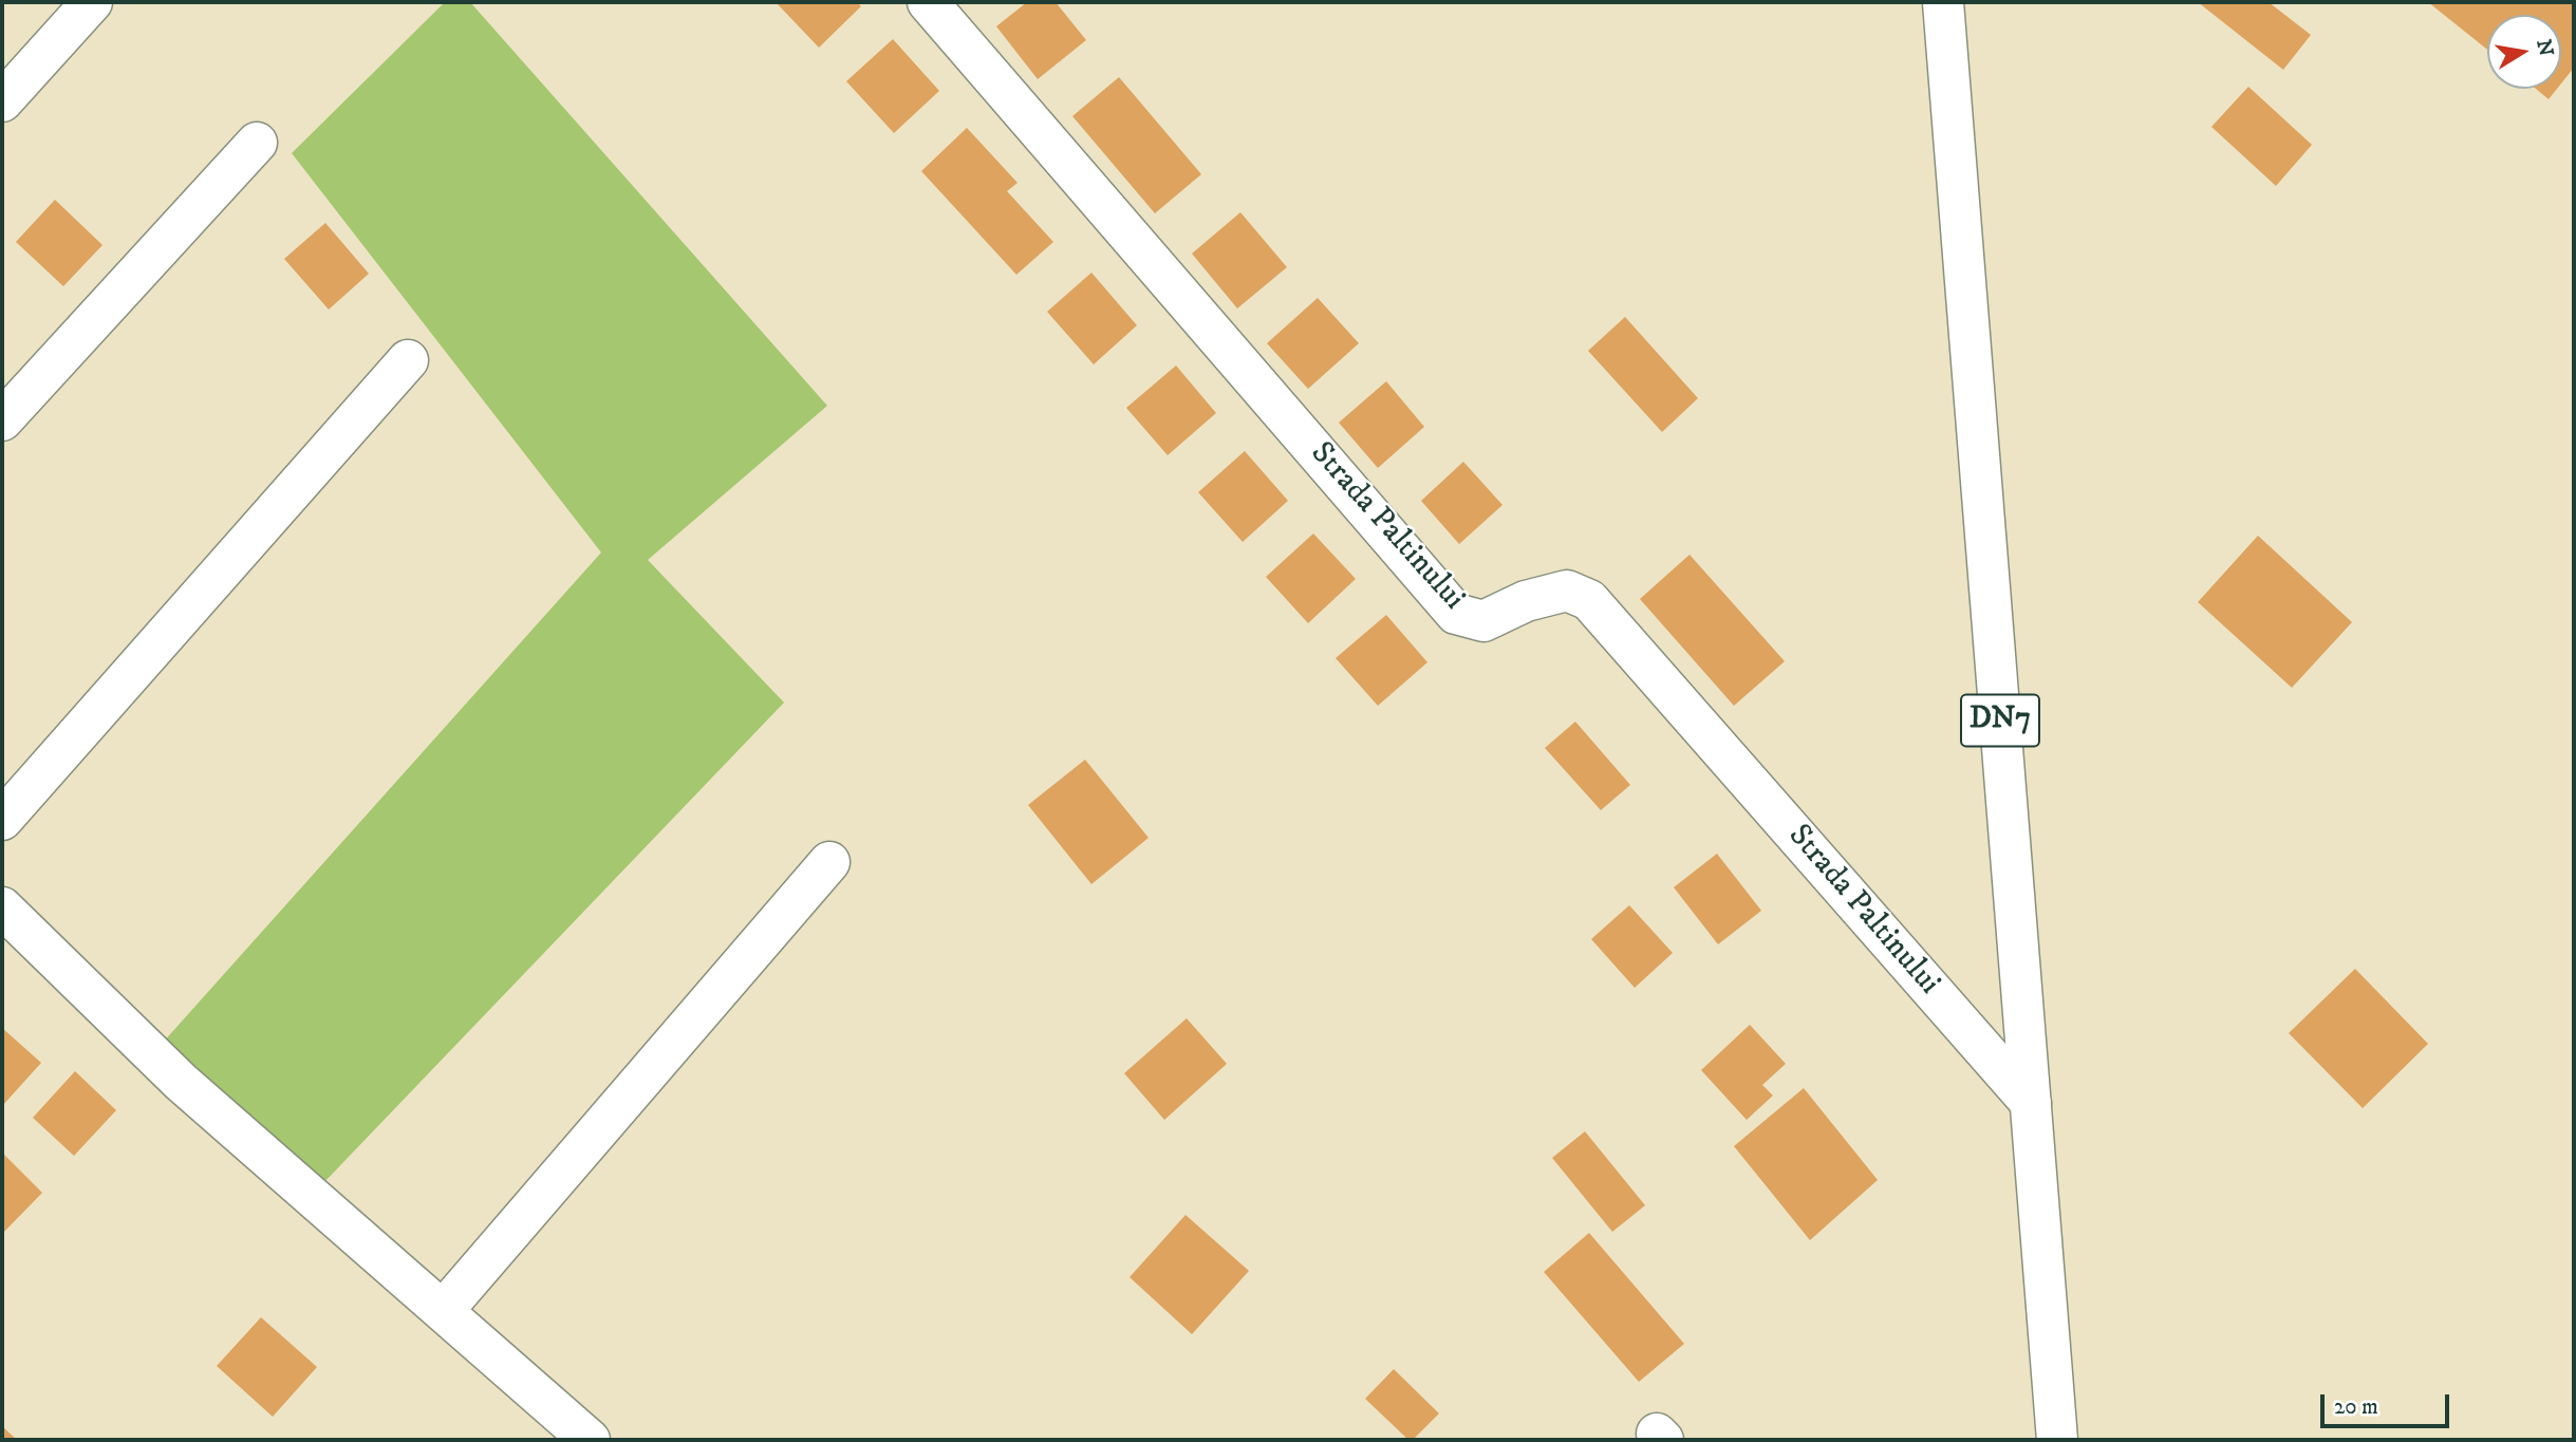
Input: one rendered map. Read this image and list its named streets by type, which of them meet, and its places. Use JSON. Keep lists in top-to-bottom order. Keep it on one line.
{"streets":{"street":["Strada Paltinului","DN7"]},"crossings":[["Strada Paltinului","DN7"]],"scale_bar":"20 m","north":"right"}
